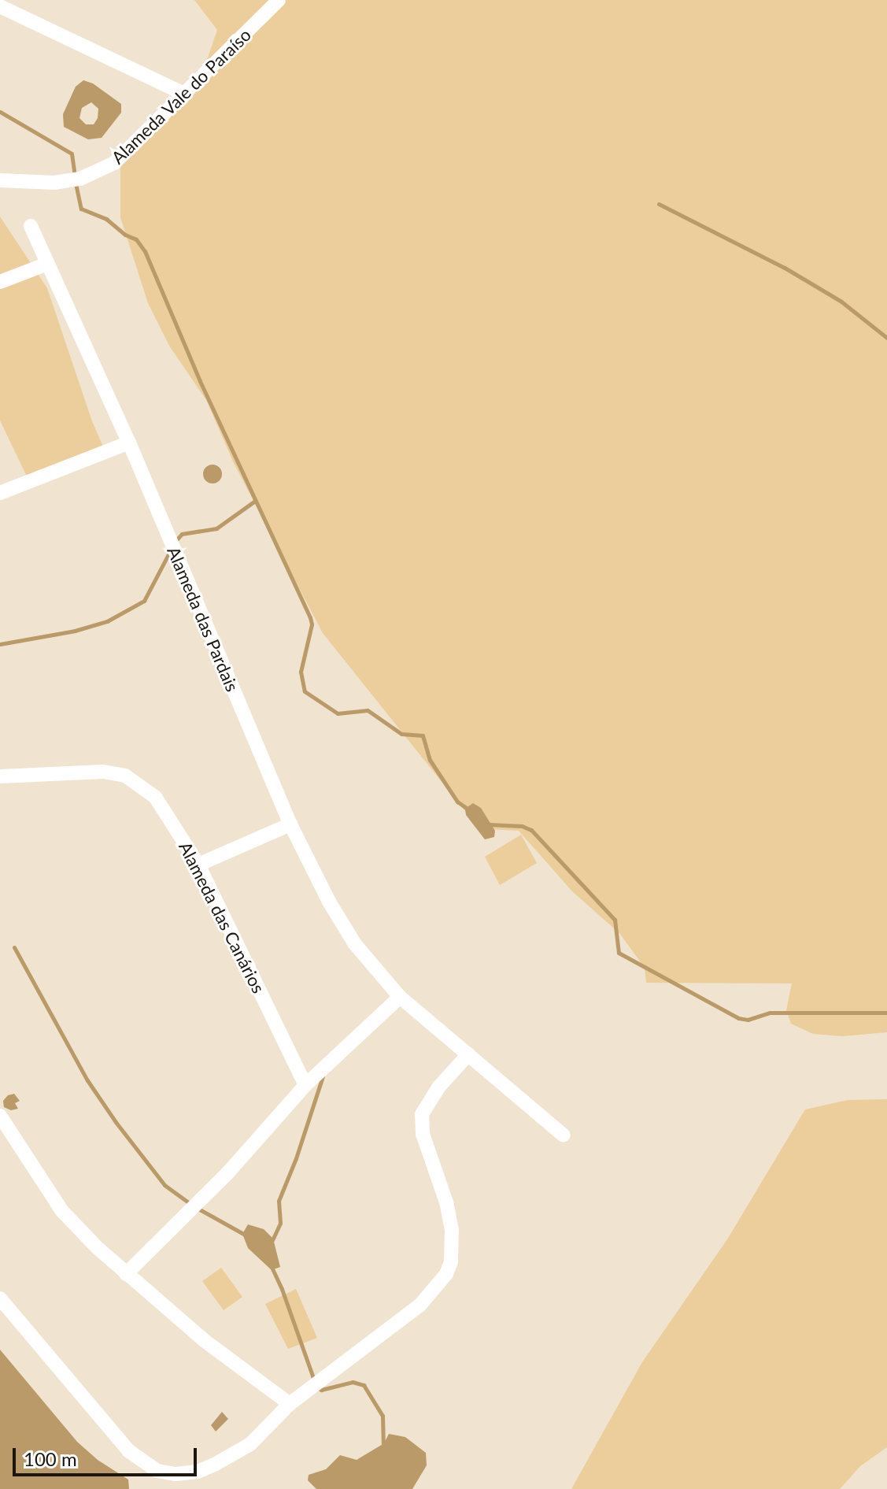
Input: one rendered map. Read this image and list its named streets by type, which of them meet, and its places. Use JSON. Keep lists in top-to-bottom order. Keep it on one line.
{"streets":{"street":["Alameda Vale do Paraíso","Alameda das Pardais","Alameda das Canários"]},"scale_bar":"100 m"}
